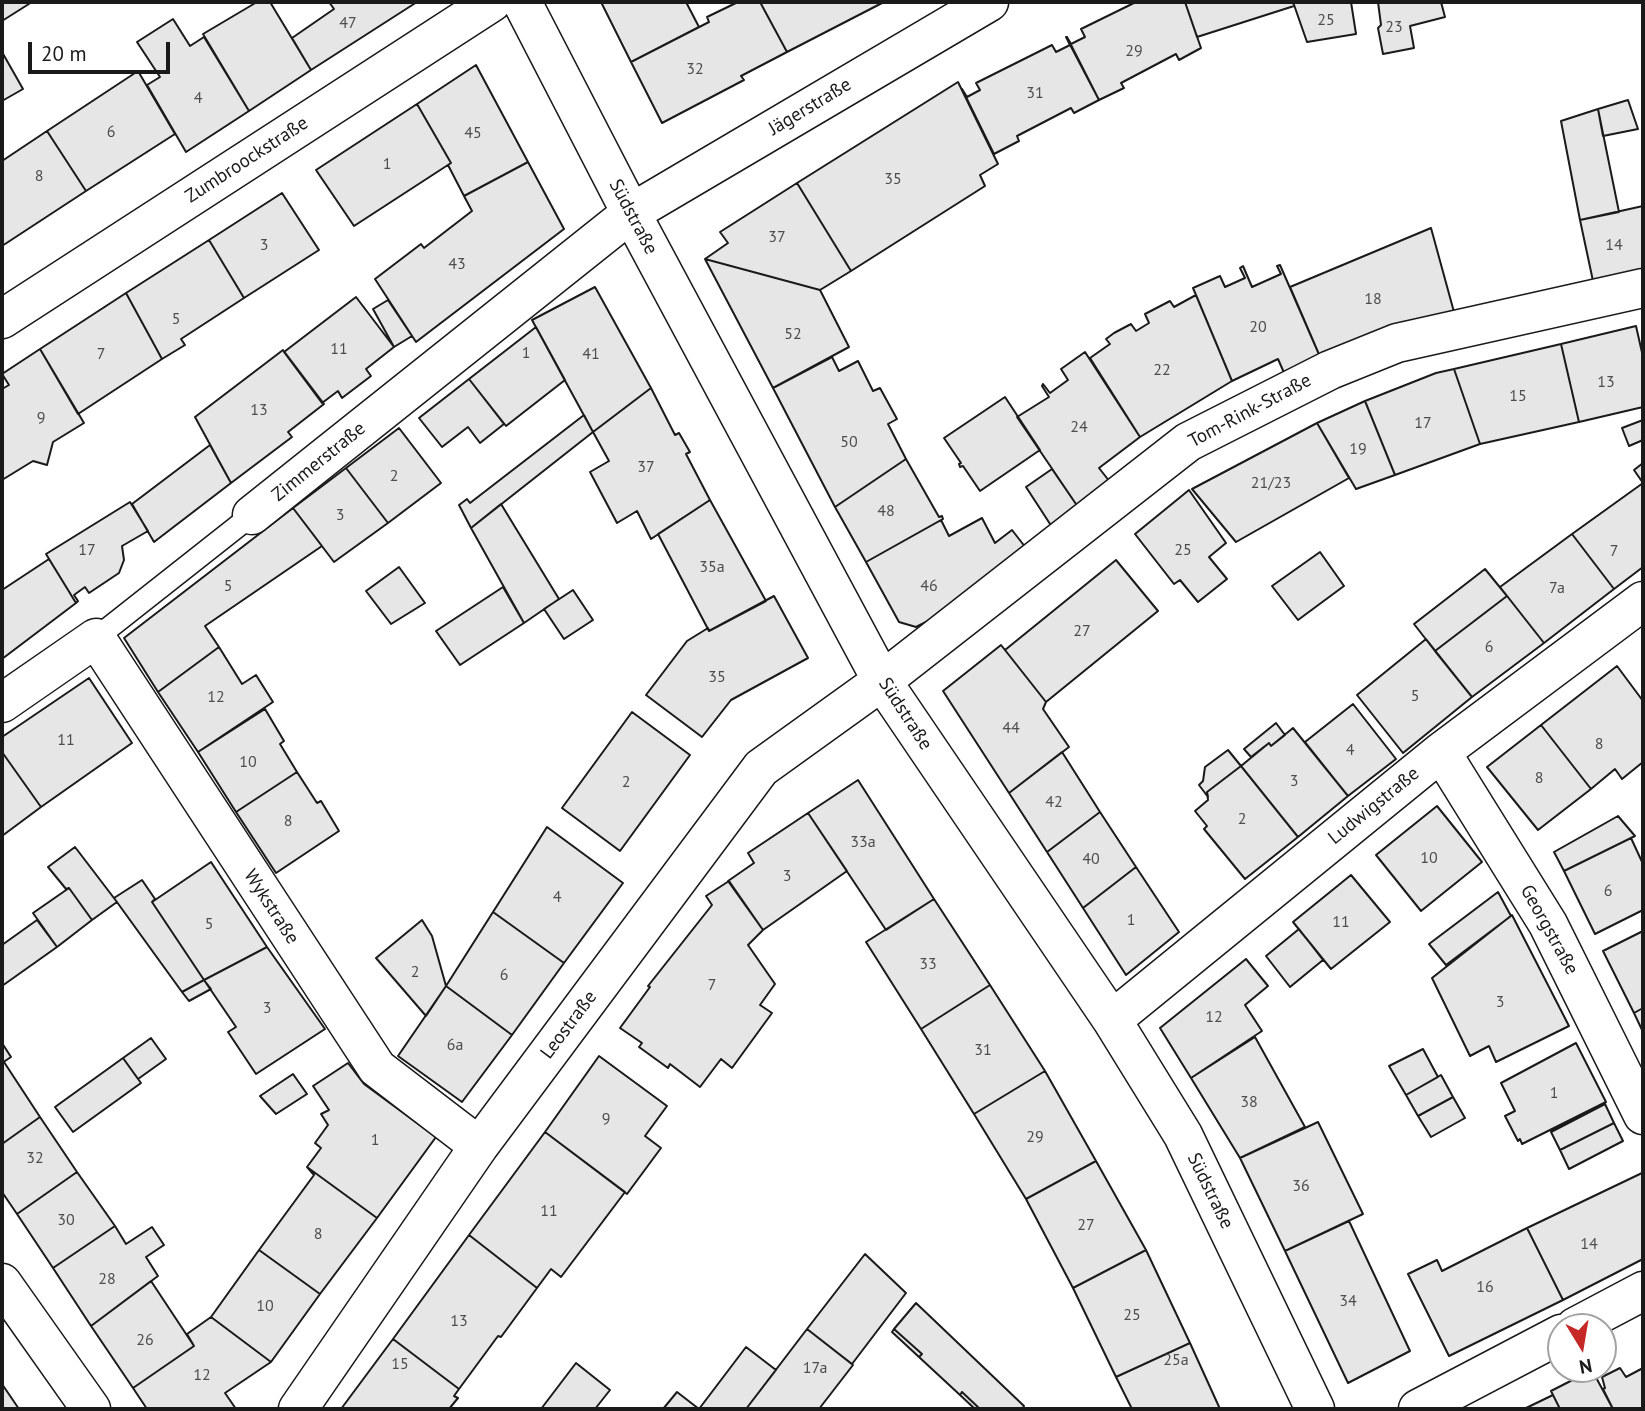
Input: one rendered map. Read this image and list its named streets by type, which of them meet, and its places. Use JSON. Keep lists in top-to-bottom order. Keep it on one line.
{"streets":{"street":["Jägerstraße","Zumbroockstraße","Südstraße","Tom-Rink-Straße","Zimmerstraße","Ludwigstraße","Wykstraße","Georgstraße","Leostraße"]},"crossings":[["Jägerstraße","Südstraße"],["Jägerstraße","Zimmerstraße"],["Südstraße","Tom-Rink-Straße"],["Südstraße","Zimmerstraße"],["Südstraße","Ludwigstraße"],["Südstraße","Leostraße"],["Tom-Rink-Straße","Leostraße"],["Zimmerstraße","Wykstraße"],["Ludwigstraße","Georgstraße"],["Wykstraße","Leostraße"]],"house_numbers":["25","47","23","29","32","31","4","6","45","1","8","35","37","3","14","43","18","5","20","52","11","1","7","41","22","13","15","13","9","17","24","50","19","37","2","21/23","48","3","17","25","7","35a","5","46","7a","27","6","35","5","12","44","11","8","4","10","8","3","2","42","2","8","33a","10","40","3","6","4","1","11","5","33","2","6","7","3","3","12","6a","31","1","38","9","29","1","32","36","11","30","27","8","14","28","16","34","10","25","13","26","25a","15","17a","12"],"scale_bar":"20 m","north":"bottom"}
